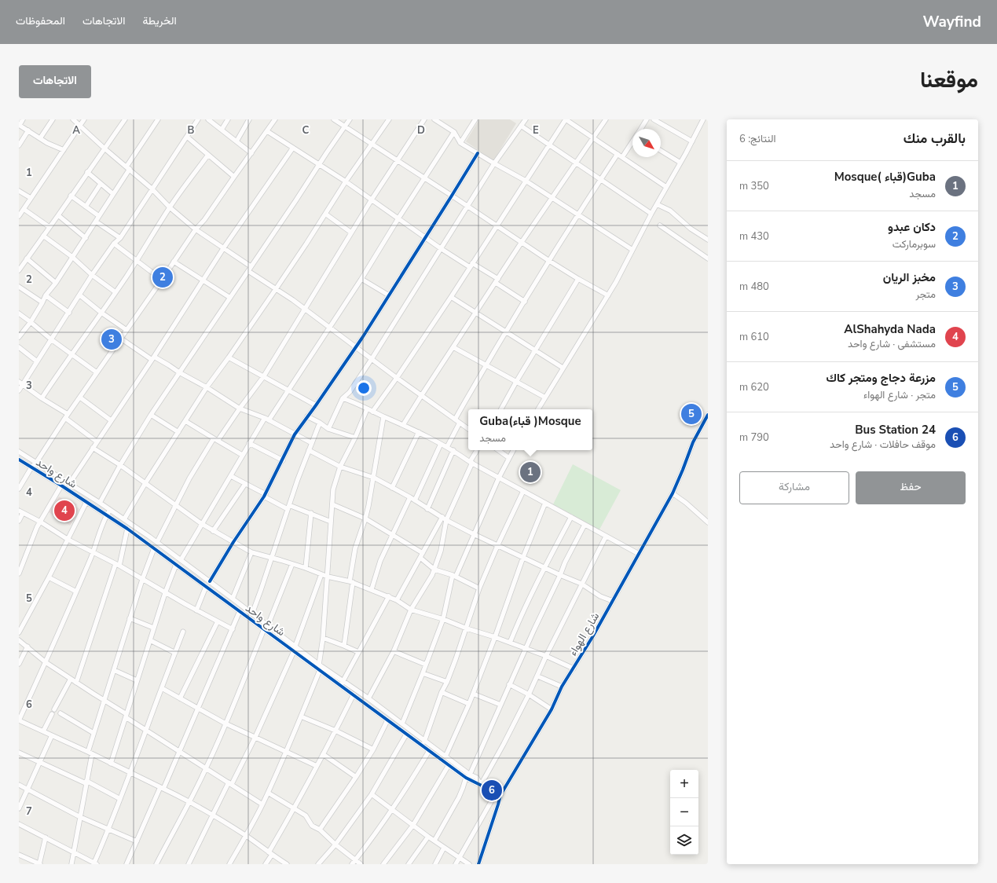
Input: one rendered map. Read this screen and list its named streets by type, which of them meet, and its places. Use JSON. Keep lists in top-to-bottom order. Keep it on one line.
{"streets":{"street":["شارع واحد","شارع الهواء"]},"crossings":[["شارع واحد","شارع الهواء"]],"north":"bottom right","page":{"header":"Wayfind","nav":["الخريطة","الاتجاهات","المحفوظات"],"title":"موقعنا","buttons":["الاتجاهات",["حفظ","مشاركة"]],"heading":["بالقرب منك","النتائج: 6"],"list":[{"mark":"1","name":"Guba(قباء )Mosque","note":"مسجد","value":"350 m"},{"mark":"2","name":"دكان عبدو","note":"سوبرماركت","value":"430 m"},{"mark":"3","name":"مخبز الريان","note":"متجر","value":"480 m"},{"mark":"4","name":"AlShahyda Nada","note":"مستشفى · شارع واحد","value":"610 m"},{"mark":"5","name":"مزرعة دجاج ومتجر كاك","note":"متجر · شارع الهواء","value":"620 m"},{"mark":"6","name":"24 Bus Station","note":"موقف حافلات · شارع واحد","value":"790 m"}],"pins":["2","3","5","1","4","6"],"popup":["Guba(قباء )Mosque","مسجد"],"map_buttons":["+","−"]},"grid":{"columns":["A","B","C","D","E"],"rows":["1","2","3","4","5","6","7"]}}
